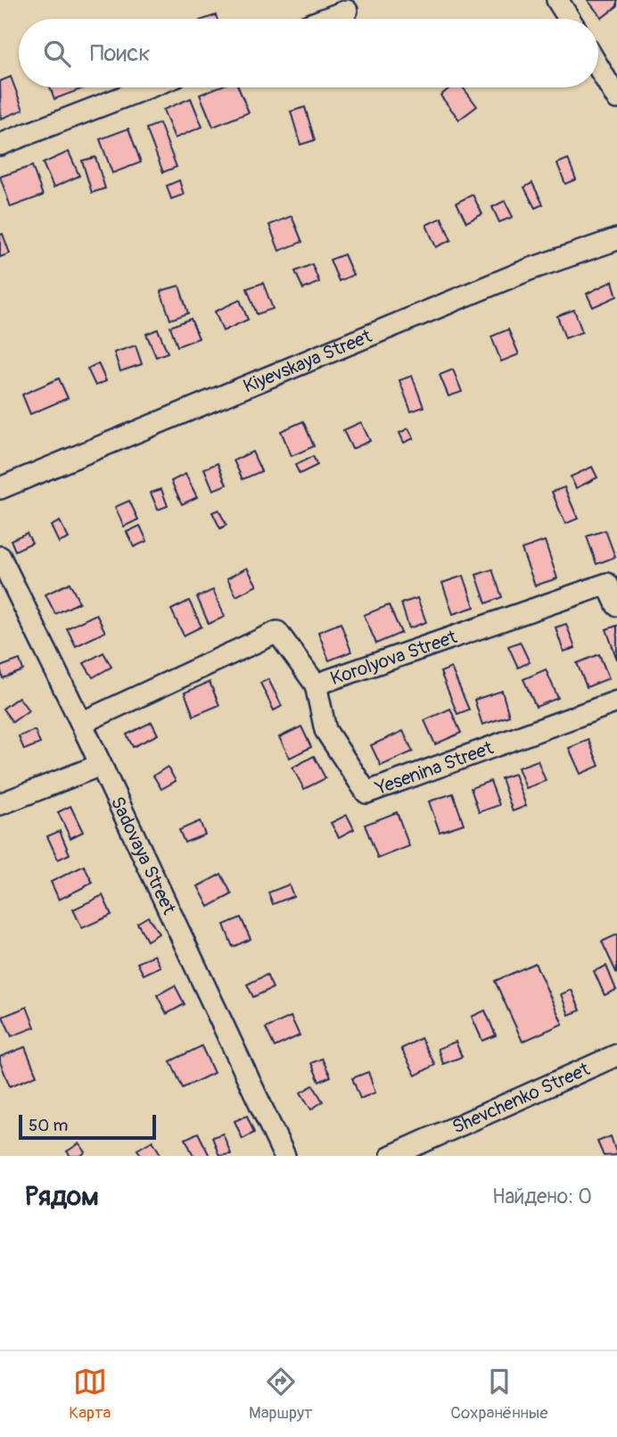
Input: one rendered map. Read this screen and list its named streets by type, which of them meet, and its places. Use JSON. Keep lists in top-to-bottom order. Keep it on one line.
{"streets":{"street":["Kiyevskaya Street","Korolyova Street","Yesenina Street","Sadovaya Street","Shevchenko Street"]},"crossings":[["Korolyova Street","Yesenina Street"],["Korolyova Street","Sadovaya Street"]],"scale_bar":"50 m","page":{"search":"Поиск","scale":"50 m","heading":["Рядом","Найдено: 0"],"nav":["Карта","Маршрут","Сохранённые"]}}
